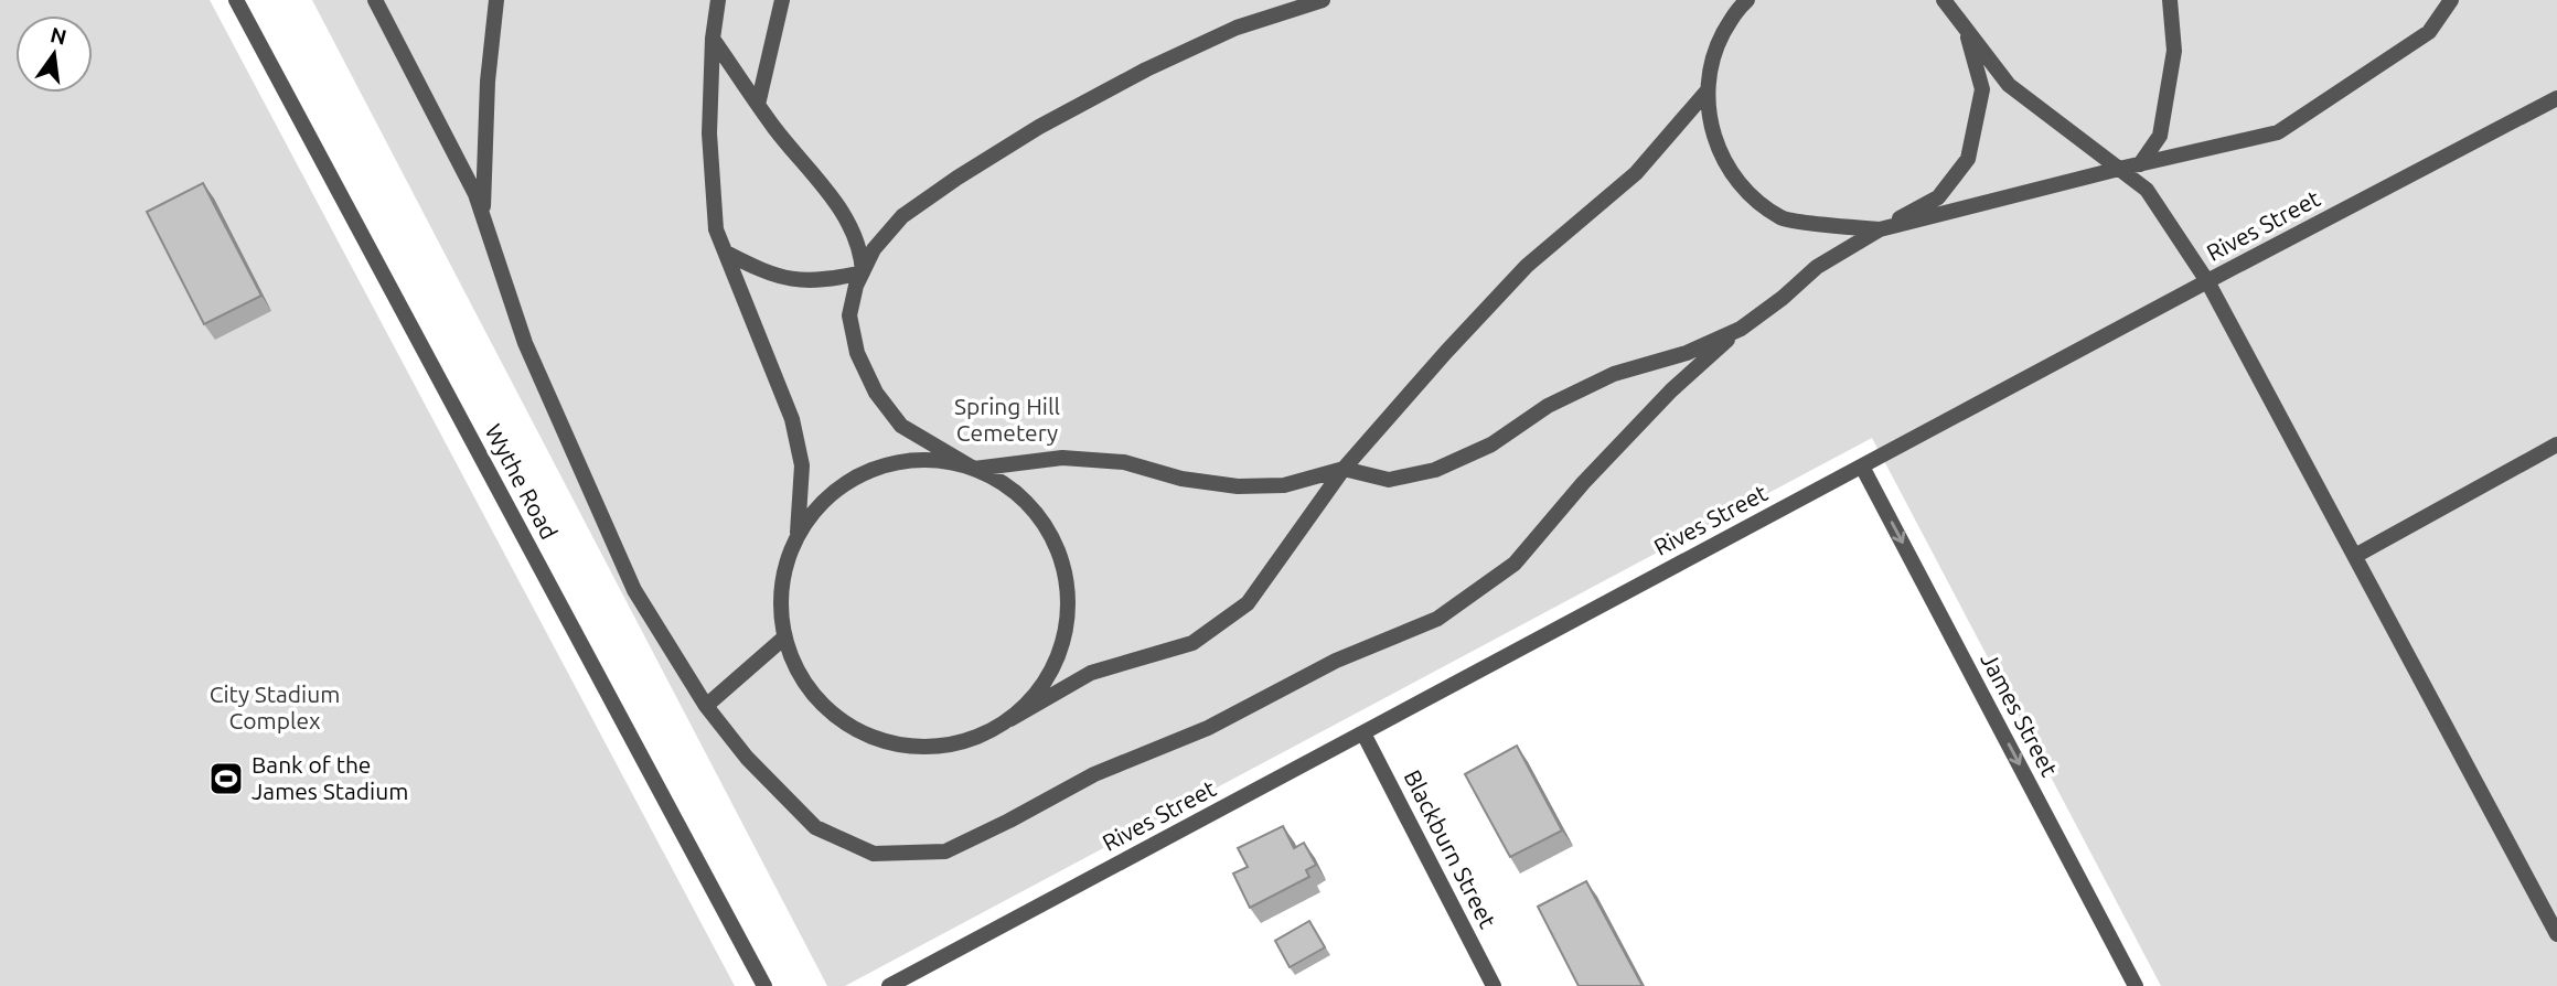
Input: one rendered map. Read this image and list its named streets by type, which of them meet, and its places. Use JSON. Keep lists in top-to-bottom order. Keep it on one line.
{"streets":{"street":["Rives Street","Wythe Road","James Street","Blackburn Street"]},"crossings":[["Rives Street","James Street"],["Rives Street","Blackburn Street"]],"one_way":["James Street"],"parks":["Spring Hill Cemetery","City Stadium Complex"],"places":{"sports":["Bank of the James Stadium"]},"north":"top"}
